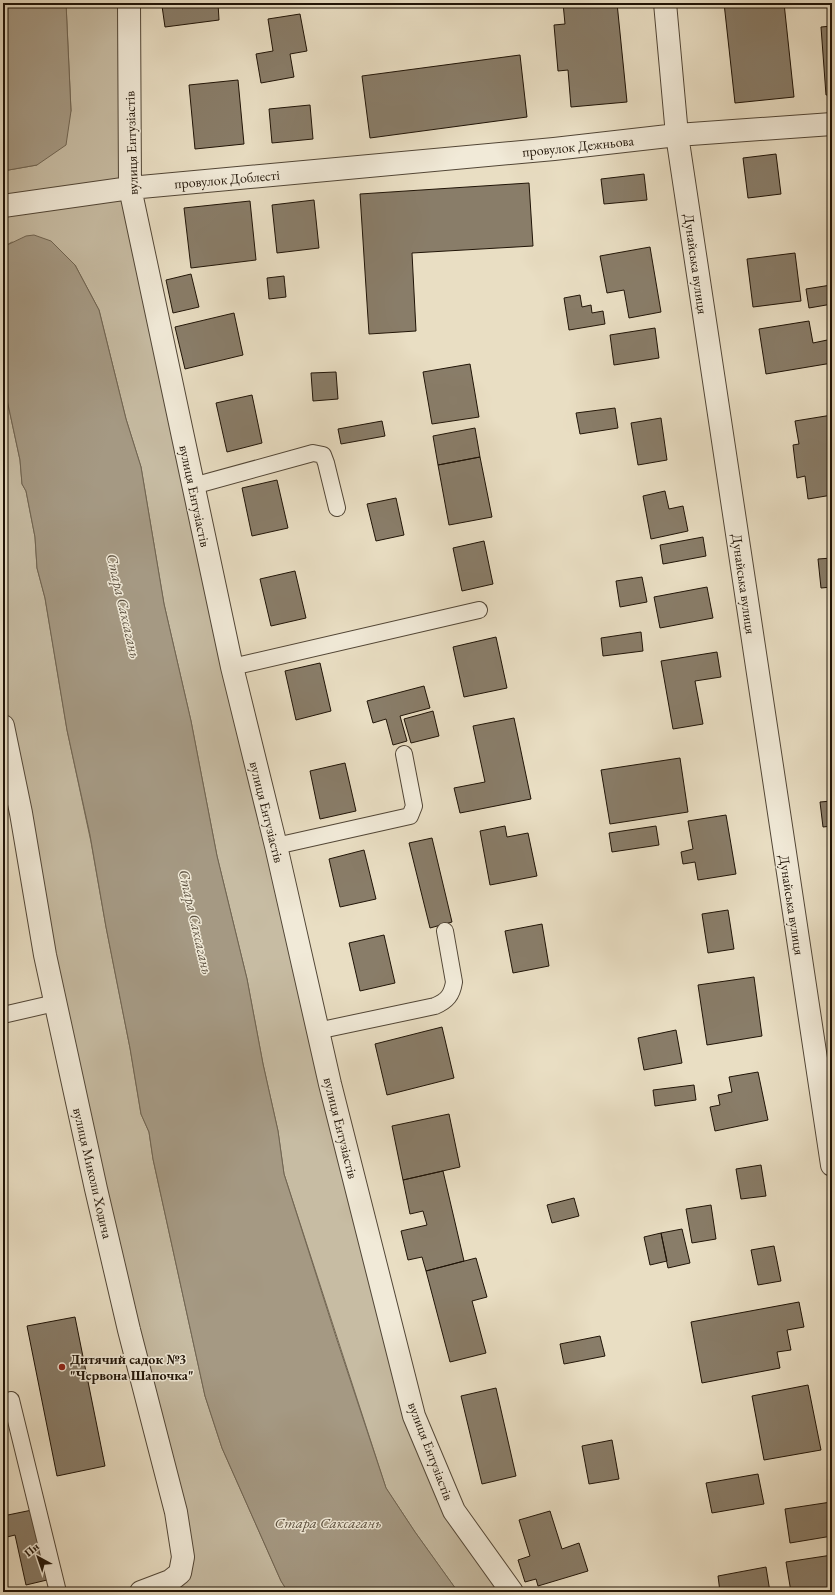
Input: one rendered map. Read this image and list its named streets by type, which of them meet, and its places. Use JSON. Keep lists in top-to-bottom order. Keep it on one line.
{"streets":{"street":["вулиця Ентузіастів","провулок Дежньова","провулок Доблесті","Дунайська вулиця","вулиця Миколи Ходича"]},"crossings":[["вулиця Ентузіастів","провулок Доблесті"],["провулок Дежньова","провулок Доблесті"],["провулок Дежньова","Дунайська вулиця"]],"water":["Стара Саксагань"],"places":["Дитячий садок №3 \"Червона Шапочка\""],"north":"top left"}
